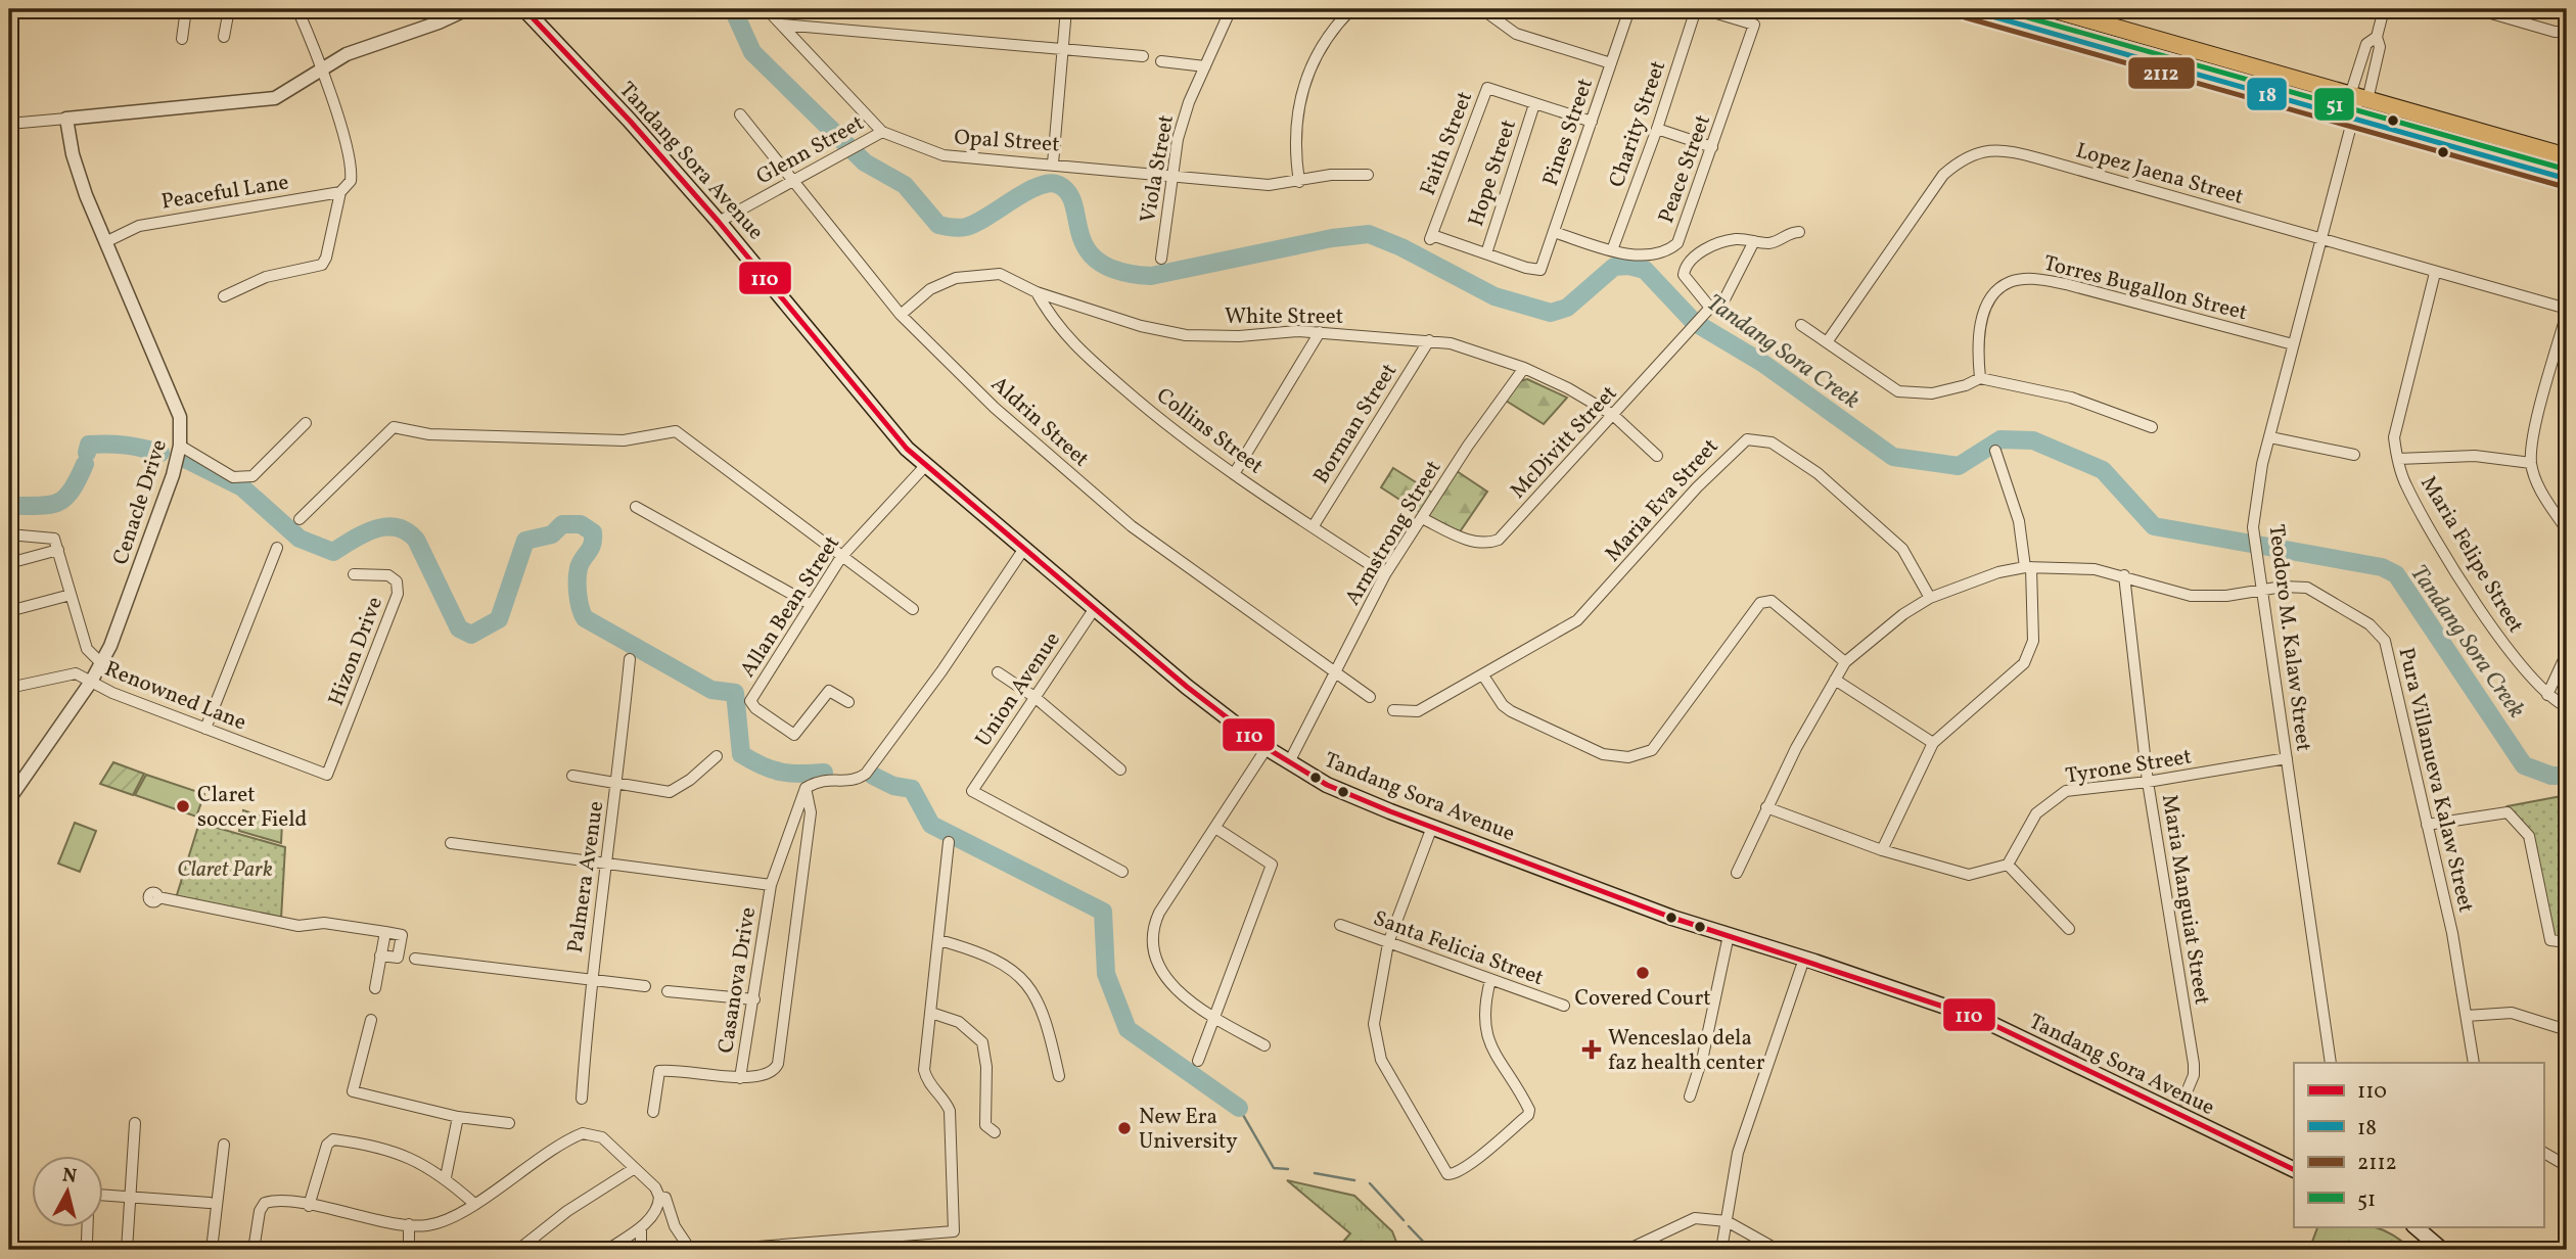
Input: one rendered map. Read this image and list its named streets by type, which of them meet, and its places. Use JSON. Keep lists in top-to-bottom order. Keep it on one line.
{"streets":{"main road":["Tandang Sora Avenue"],"street":["Charity Street","Pines Street","Opal Street","Faith Street","Glenn Street","Viola Street","Peace Street","Hope Street","Lopez Jaena Street","Peaceful Lane","Torres Bugallon Street","White Street","Aldrin Street","Borman Street","Collins Street","McDivitt Street","Maria Eva Street","Cenacle Drive","Armstrong Street","Maria Felipe Street","Allan Bean Street","Teodoro M. Kalaw Street","Hizon Drive","Union Avenue","Renowned Lane","Tyrone Street","Pura Villanueva Kalaw Street","Palmera Avenue","Maria Manguiat Street","Santa Felicia Street","Casanova Drive"]},"crossings":[["Charity Street","Peace Street"],["Pines Street","Faith Street"],["Pines Street","Peace Street"],["Opal Street","Glenn Street"],["Opal Street","Viola Street"],["Faith Street","Hope Street"],["Glenn Street","Tandang Sora Avenue"],["Glenn Street","Aldrin Street"],["Tandang Sora Avenue","Armstrong Street"],["Tandang Sora Avenue","Allan Bean Street"],["Tandang Sora Avenue","Union Avenue"],["Lopez Jaena Street","Maria Felipe Street"],["Lopez Jaena Street","Teodoro M. Kalaw Street"],["Peaceful Lane","Cenacle Drive"],["Torres Bugallon Street","Teodoro M. Kalaw Street"],["White Street","Aldrin Street"],["White Street","Borman Street"],["White Street","Collins Street"],["White Street","McDivitt Street"],["White Street","Armstrong Street"],["Aldrin Street","Armstrong Street"],["Borman Street","Collins Street"],["Collins Street","Armstrong Street"],["McDivitt Street","Armstrong Street"],["Maria Eva Street","Pura Villanueva Kalaw Street"],["Cenacle Drive","Renowned Lane"],["Teodoro M. Kalaw Street","Tyrone Street"],["Teodoro M. Kalaw Street","Pura Villanueva Kalaw Street"],["Hizon Drive","Renowned Lane"],["Tyrone Street","Maria Manguiat Street"],["Pura Villanueva Kalaw Street","Maria Manguiat Street"]],"water":["Tandang Sora Creek"],"parks":["Claret Park"],"places":{"other":["Claret soccer Field","Covered Court","New Era University"],"health":["Wenceslao dela faz health center"]},"lines":["transit line 110","transit line 18","transit line 51","transit line 2112"],"legend":["110","18","2112","51"],"north":"top"}
